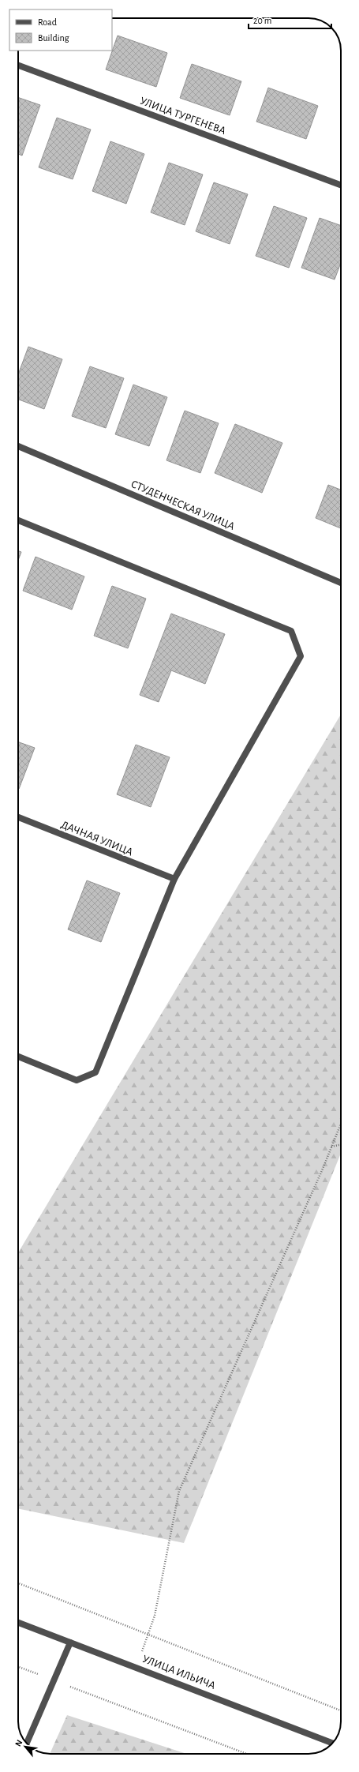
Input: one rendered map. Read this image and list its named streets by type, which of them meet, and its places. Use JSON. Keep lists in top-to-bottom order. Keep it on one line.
{"streets":{"street":["УЛИЦА ТУРГЕНЕВА","СТУДЕНЧЕСКАЯ УЛИЦА","ДАЧНАЯ УЛИЦА","УЛИЦА ИЛЬИЧА"]},"legend":["Road","Building"],"scale_bar":"20 m","north":"top left"}
